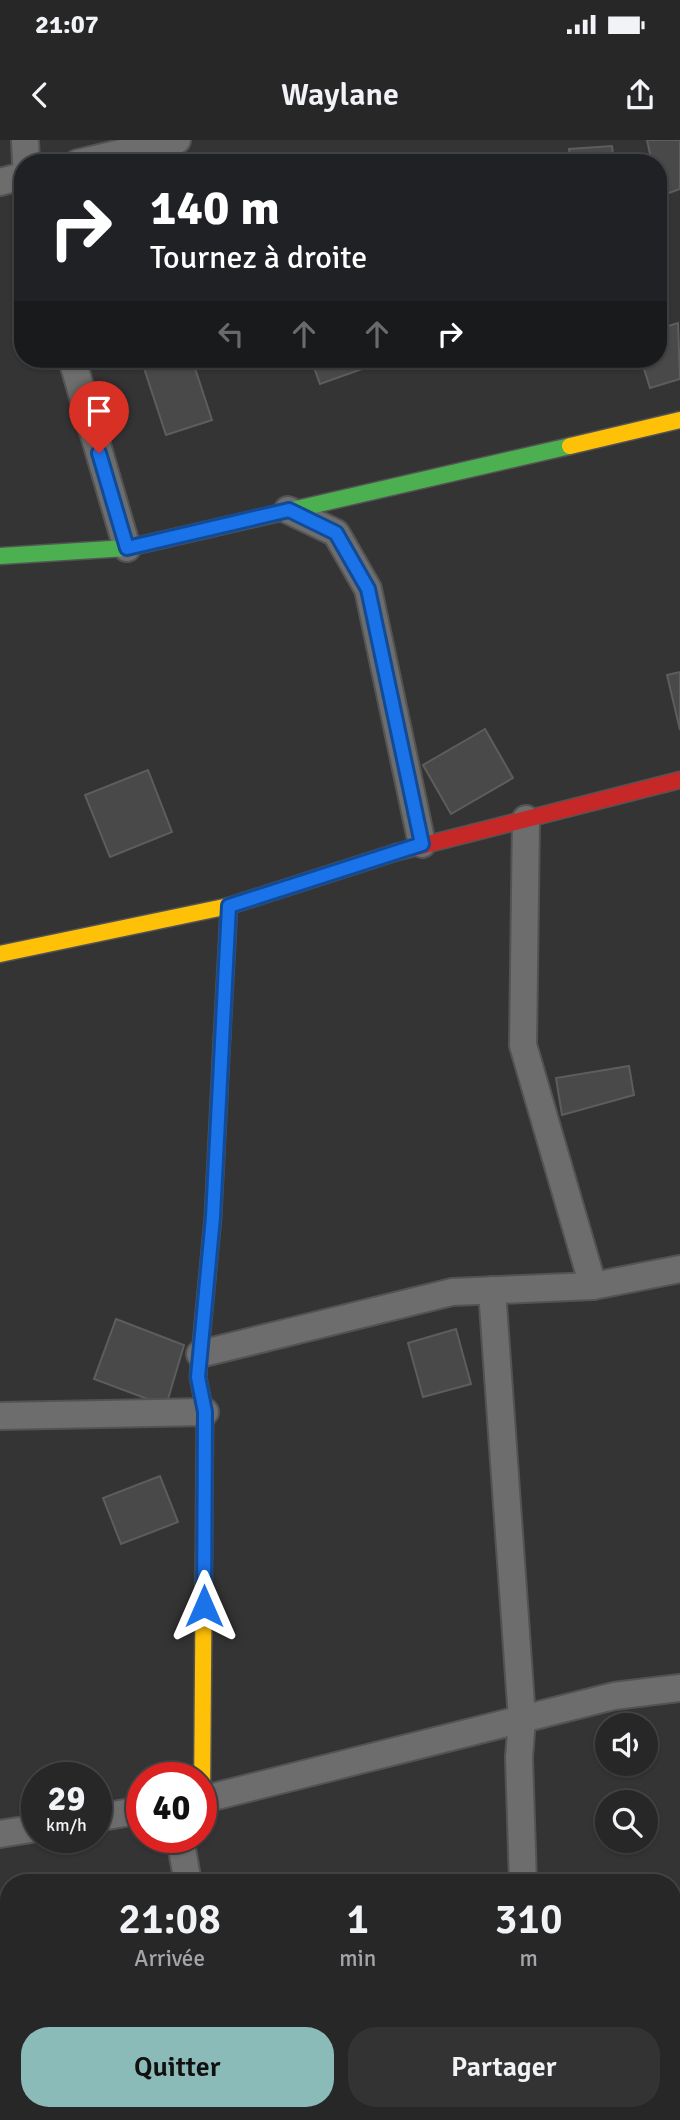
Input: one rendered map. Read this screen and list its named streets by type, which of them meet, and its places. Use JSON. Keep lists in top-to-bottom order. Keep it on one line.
{"page":{"status":"21:07","header":"Waylane","turn":["140 m","Tournez à droite"],"speed":"29 km/h","limit":"40","eta":["21:08","Arrivée","1","min","310","m"],"buttons":["Quitter","Partager"]}}
